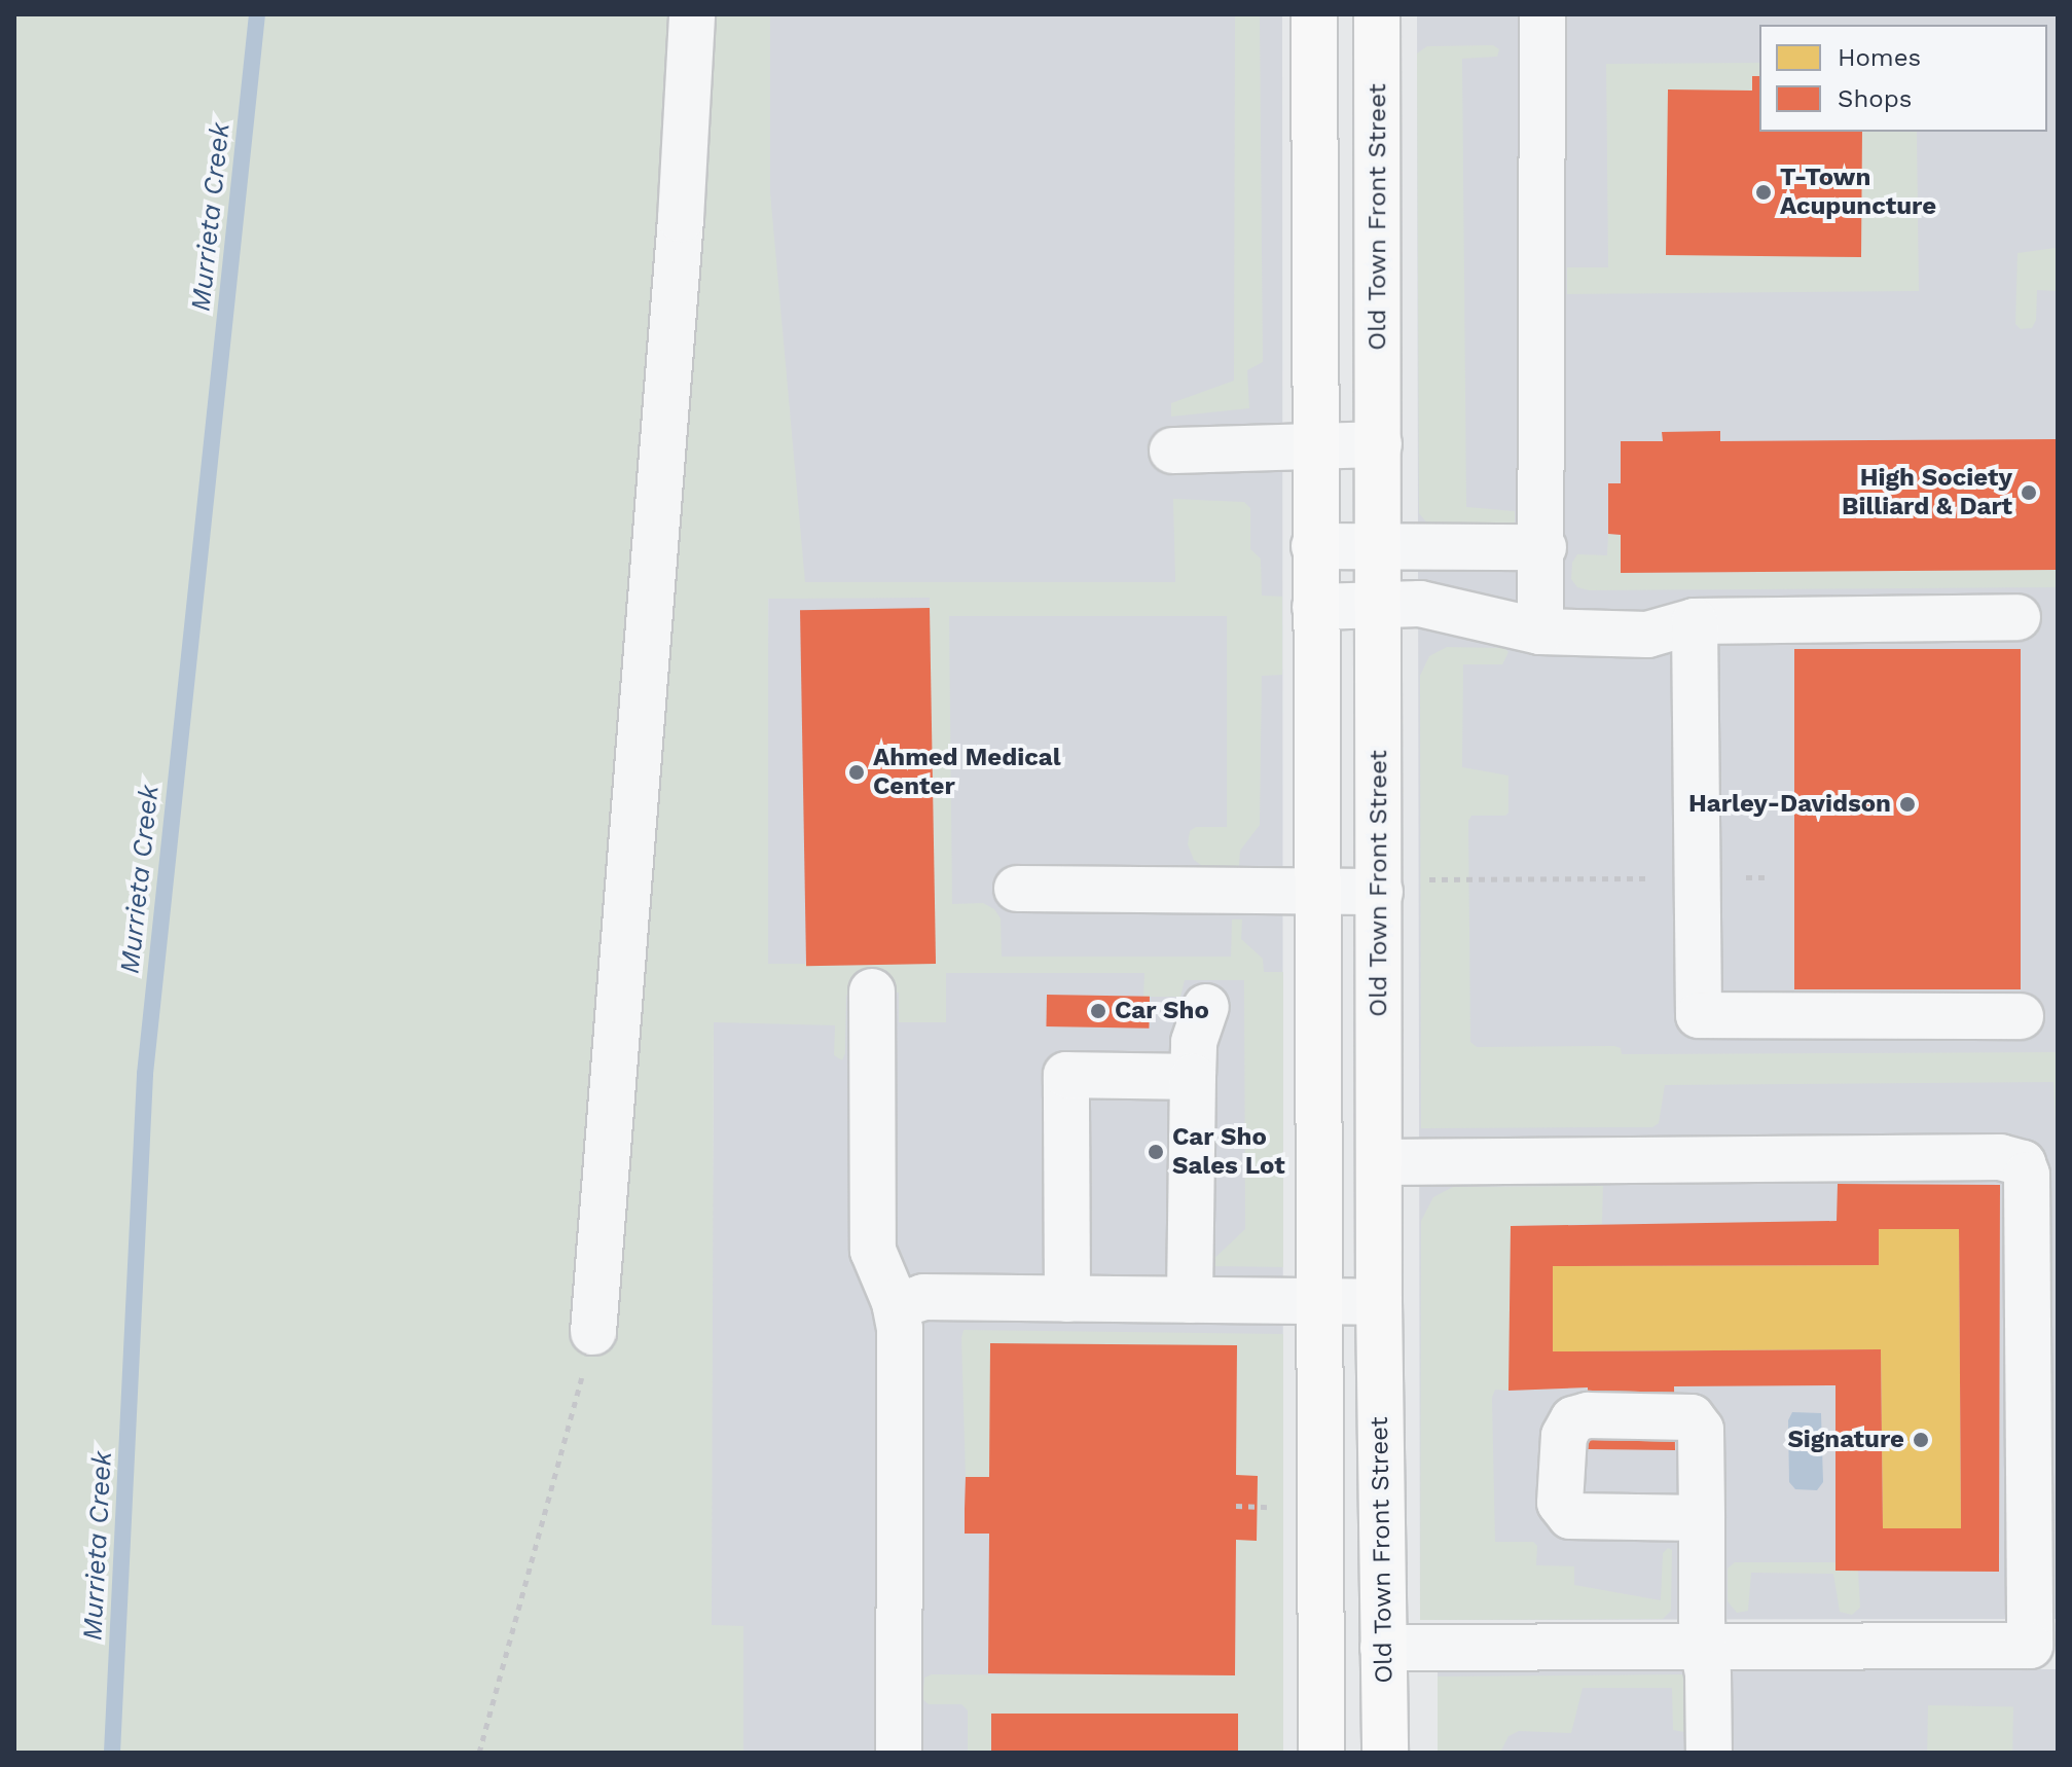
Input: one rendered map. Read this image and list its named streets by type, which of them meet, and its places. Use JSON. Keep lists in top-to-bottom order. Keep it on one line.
{"streets":{"main road":["Old Town Front Street"]},"water":["Murrieta Creek"],"places":["T-Town Acupuncture","High Society Billiard & Dart","Ahmed Medical Center","Harley-Davidson","Car Sho","Car Sho Sales Lot","Signature"],"legend":["Homes","Shops"]}
